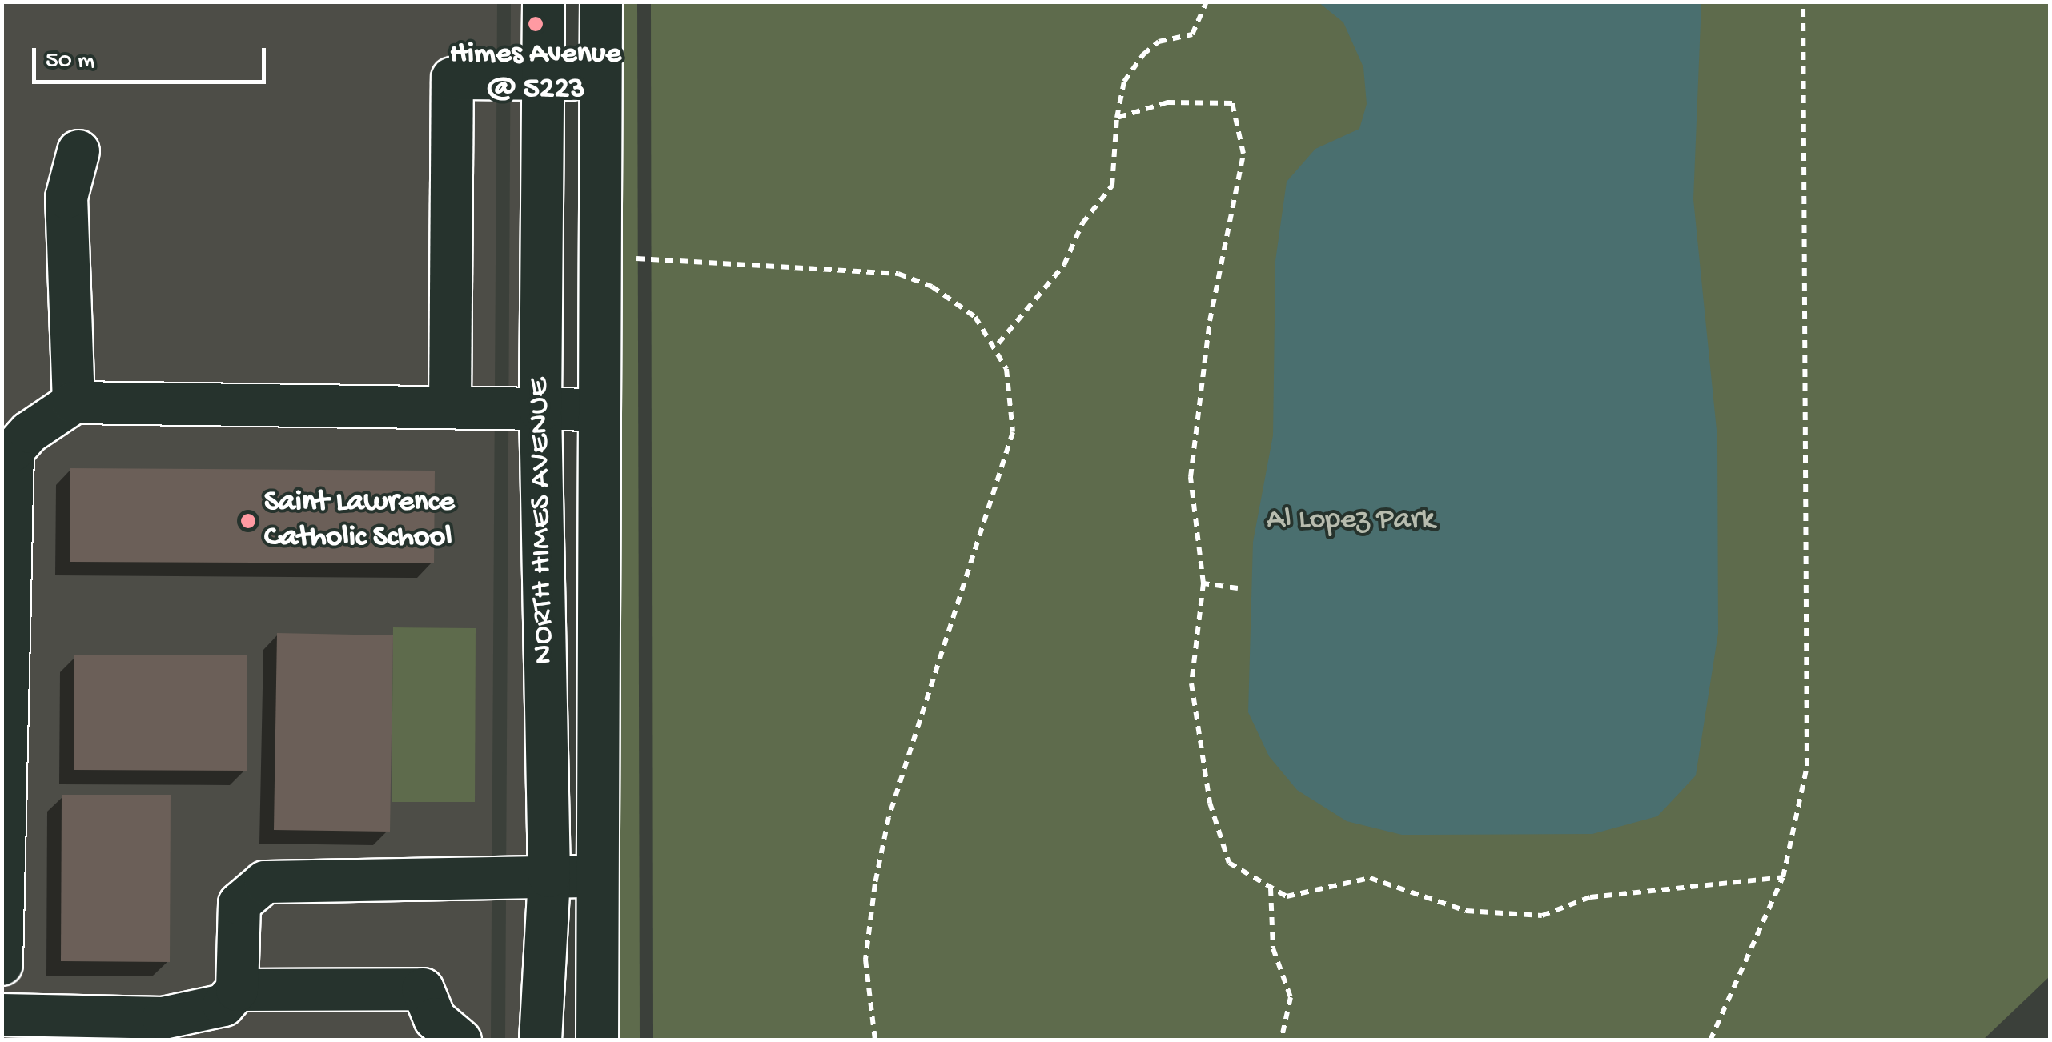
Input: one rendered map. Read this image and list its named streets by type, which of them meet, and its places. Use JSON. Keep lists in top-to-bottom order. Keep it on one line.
{"streets":{"street":["NORTH HIMES AVENUE"]},"parks":["Al Lopez Park"],"places":["Himes Avenue @ 5223","Saint Lawrence Catholic School"],"scale_bar":"50 m"}
